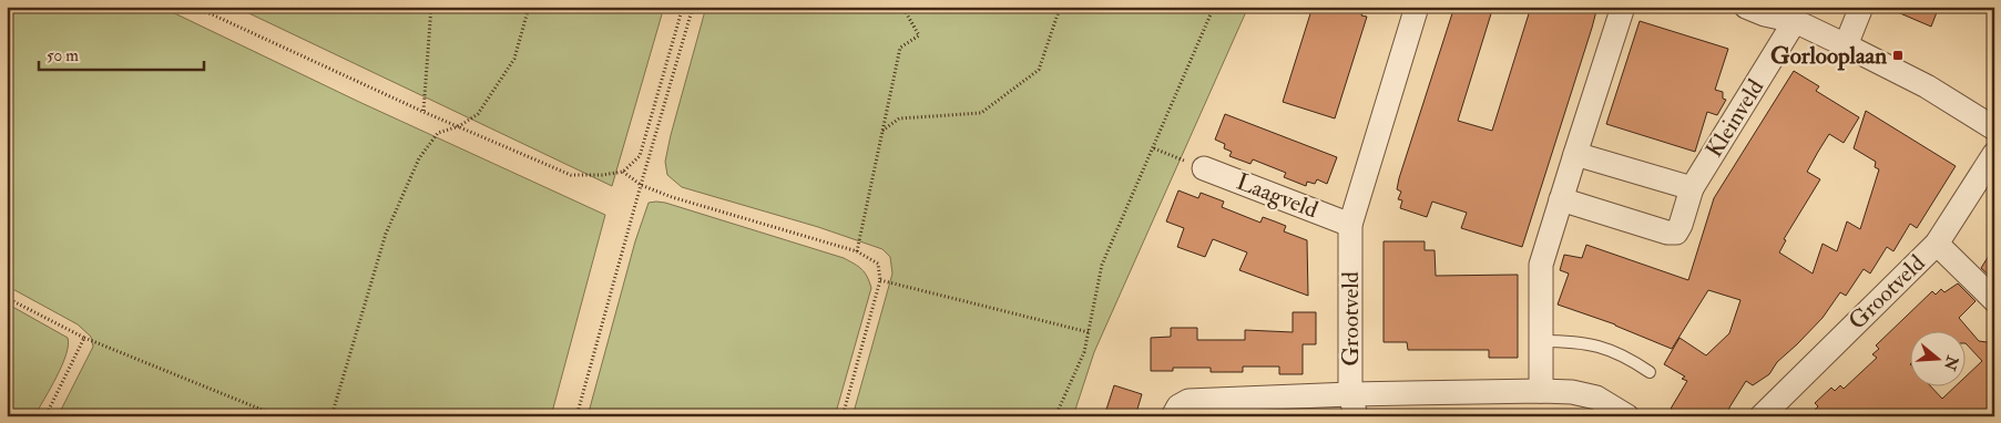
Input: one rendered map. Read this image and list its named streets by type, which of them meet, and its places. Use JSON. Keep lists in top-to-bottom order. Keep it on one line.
{"streets":{"street":["Kleinveld","Laagveld","Grootveld"]},"crossings":[["Laagveld","Grootveld"]],"places":{"transit":["Gorlooplaan"]},"scale_bar":"50 m","north":"right"}
